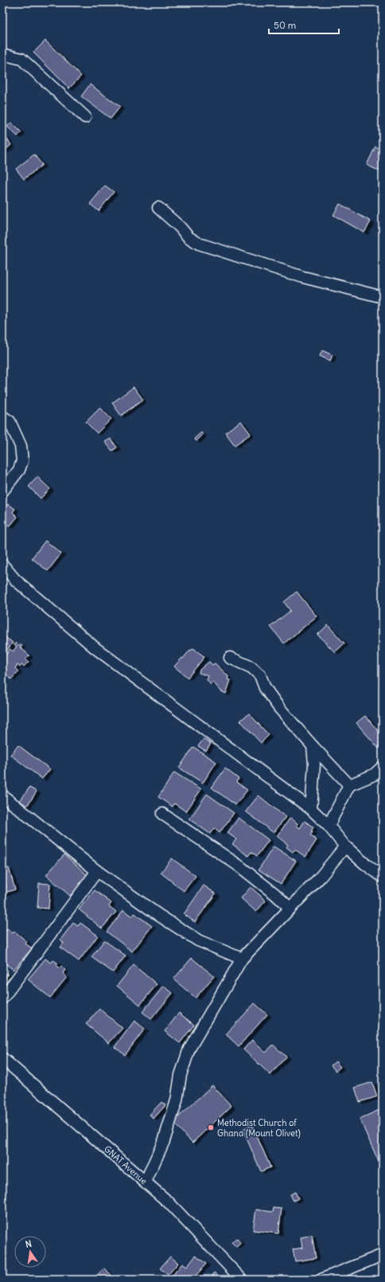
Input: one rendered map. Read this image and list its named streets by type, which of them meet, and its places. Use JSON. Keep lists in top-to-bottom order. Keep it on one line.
{"streets":{"street":["GNAT Avenue"]},"places":["Methodist Church of Ghana (Mount Olivet)"],"scale_bar":"50 m","north":"top"}
